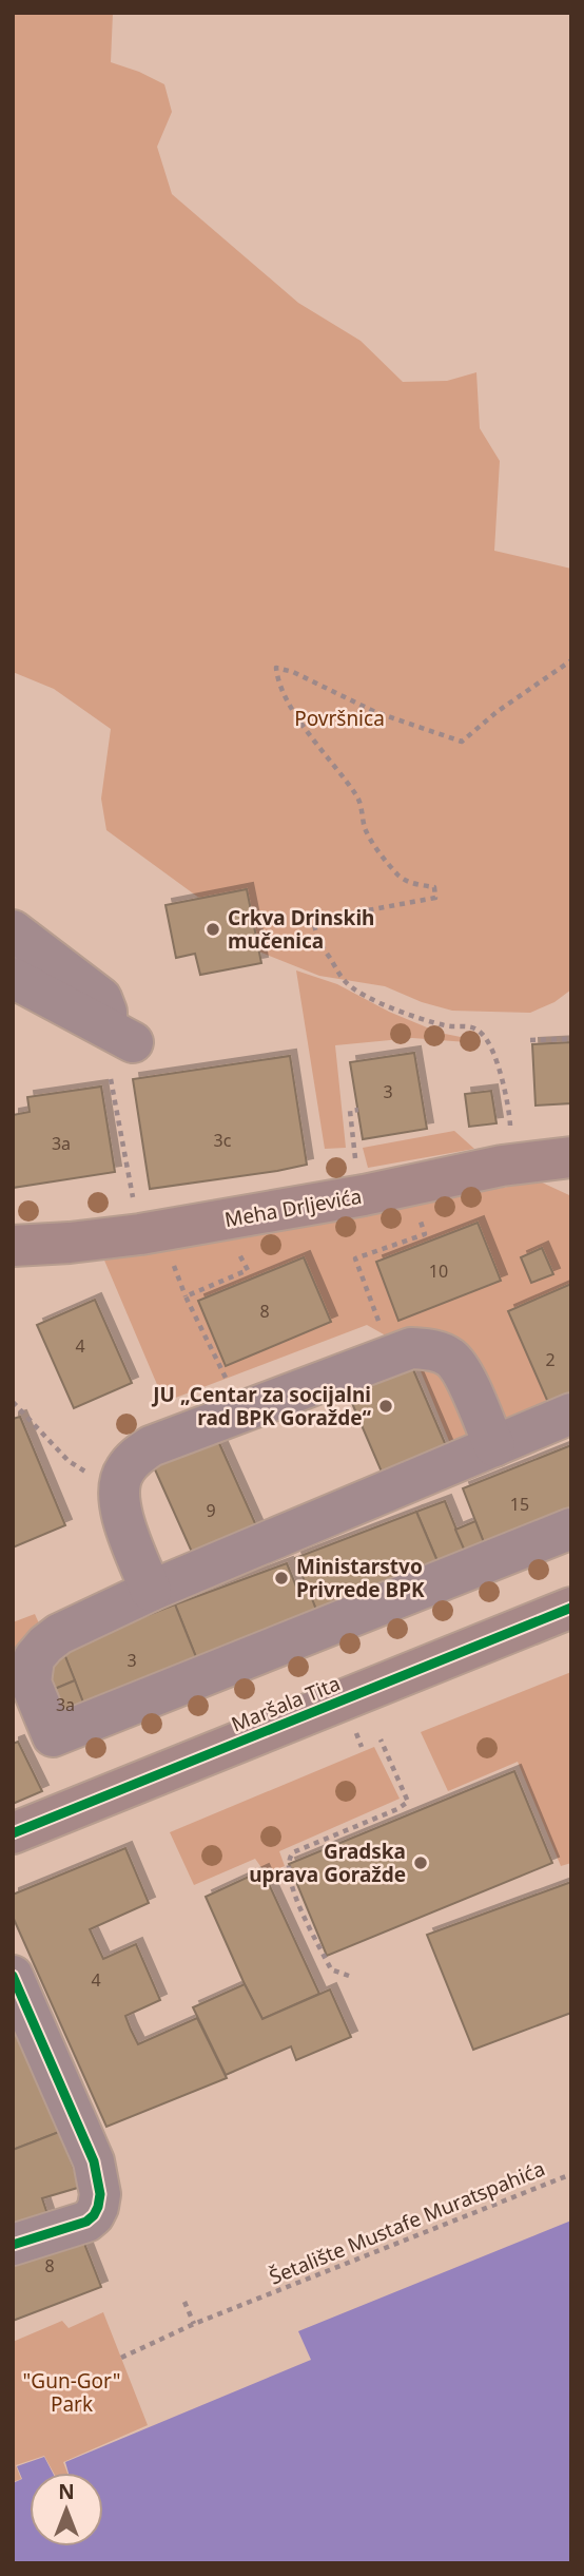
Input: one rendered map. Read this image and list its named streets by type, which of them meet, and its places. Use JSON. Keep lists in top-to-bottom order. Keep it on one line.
{"streets":{"main road":["Meha Drljevića","Maršala Tita"],"path":["Šetalište Mustafe Muratspahića"]},"parks":["Površnica","\"Gun-Gor\" Park"],"places":["Crkva Drinskih mučenica","JU „Centar za socijalni rad BPK Goražde“","Ministarstvo Privrede BPK","Gradska uprava Goražde"],"house_numbers":["3","3c","3a","10","8","4","2","15","9","3","3a","4","8"],"north":"top"}
